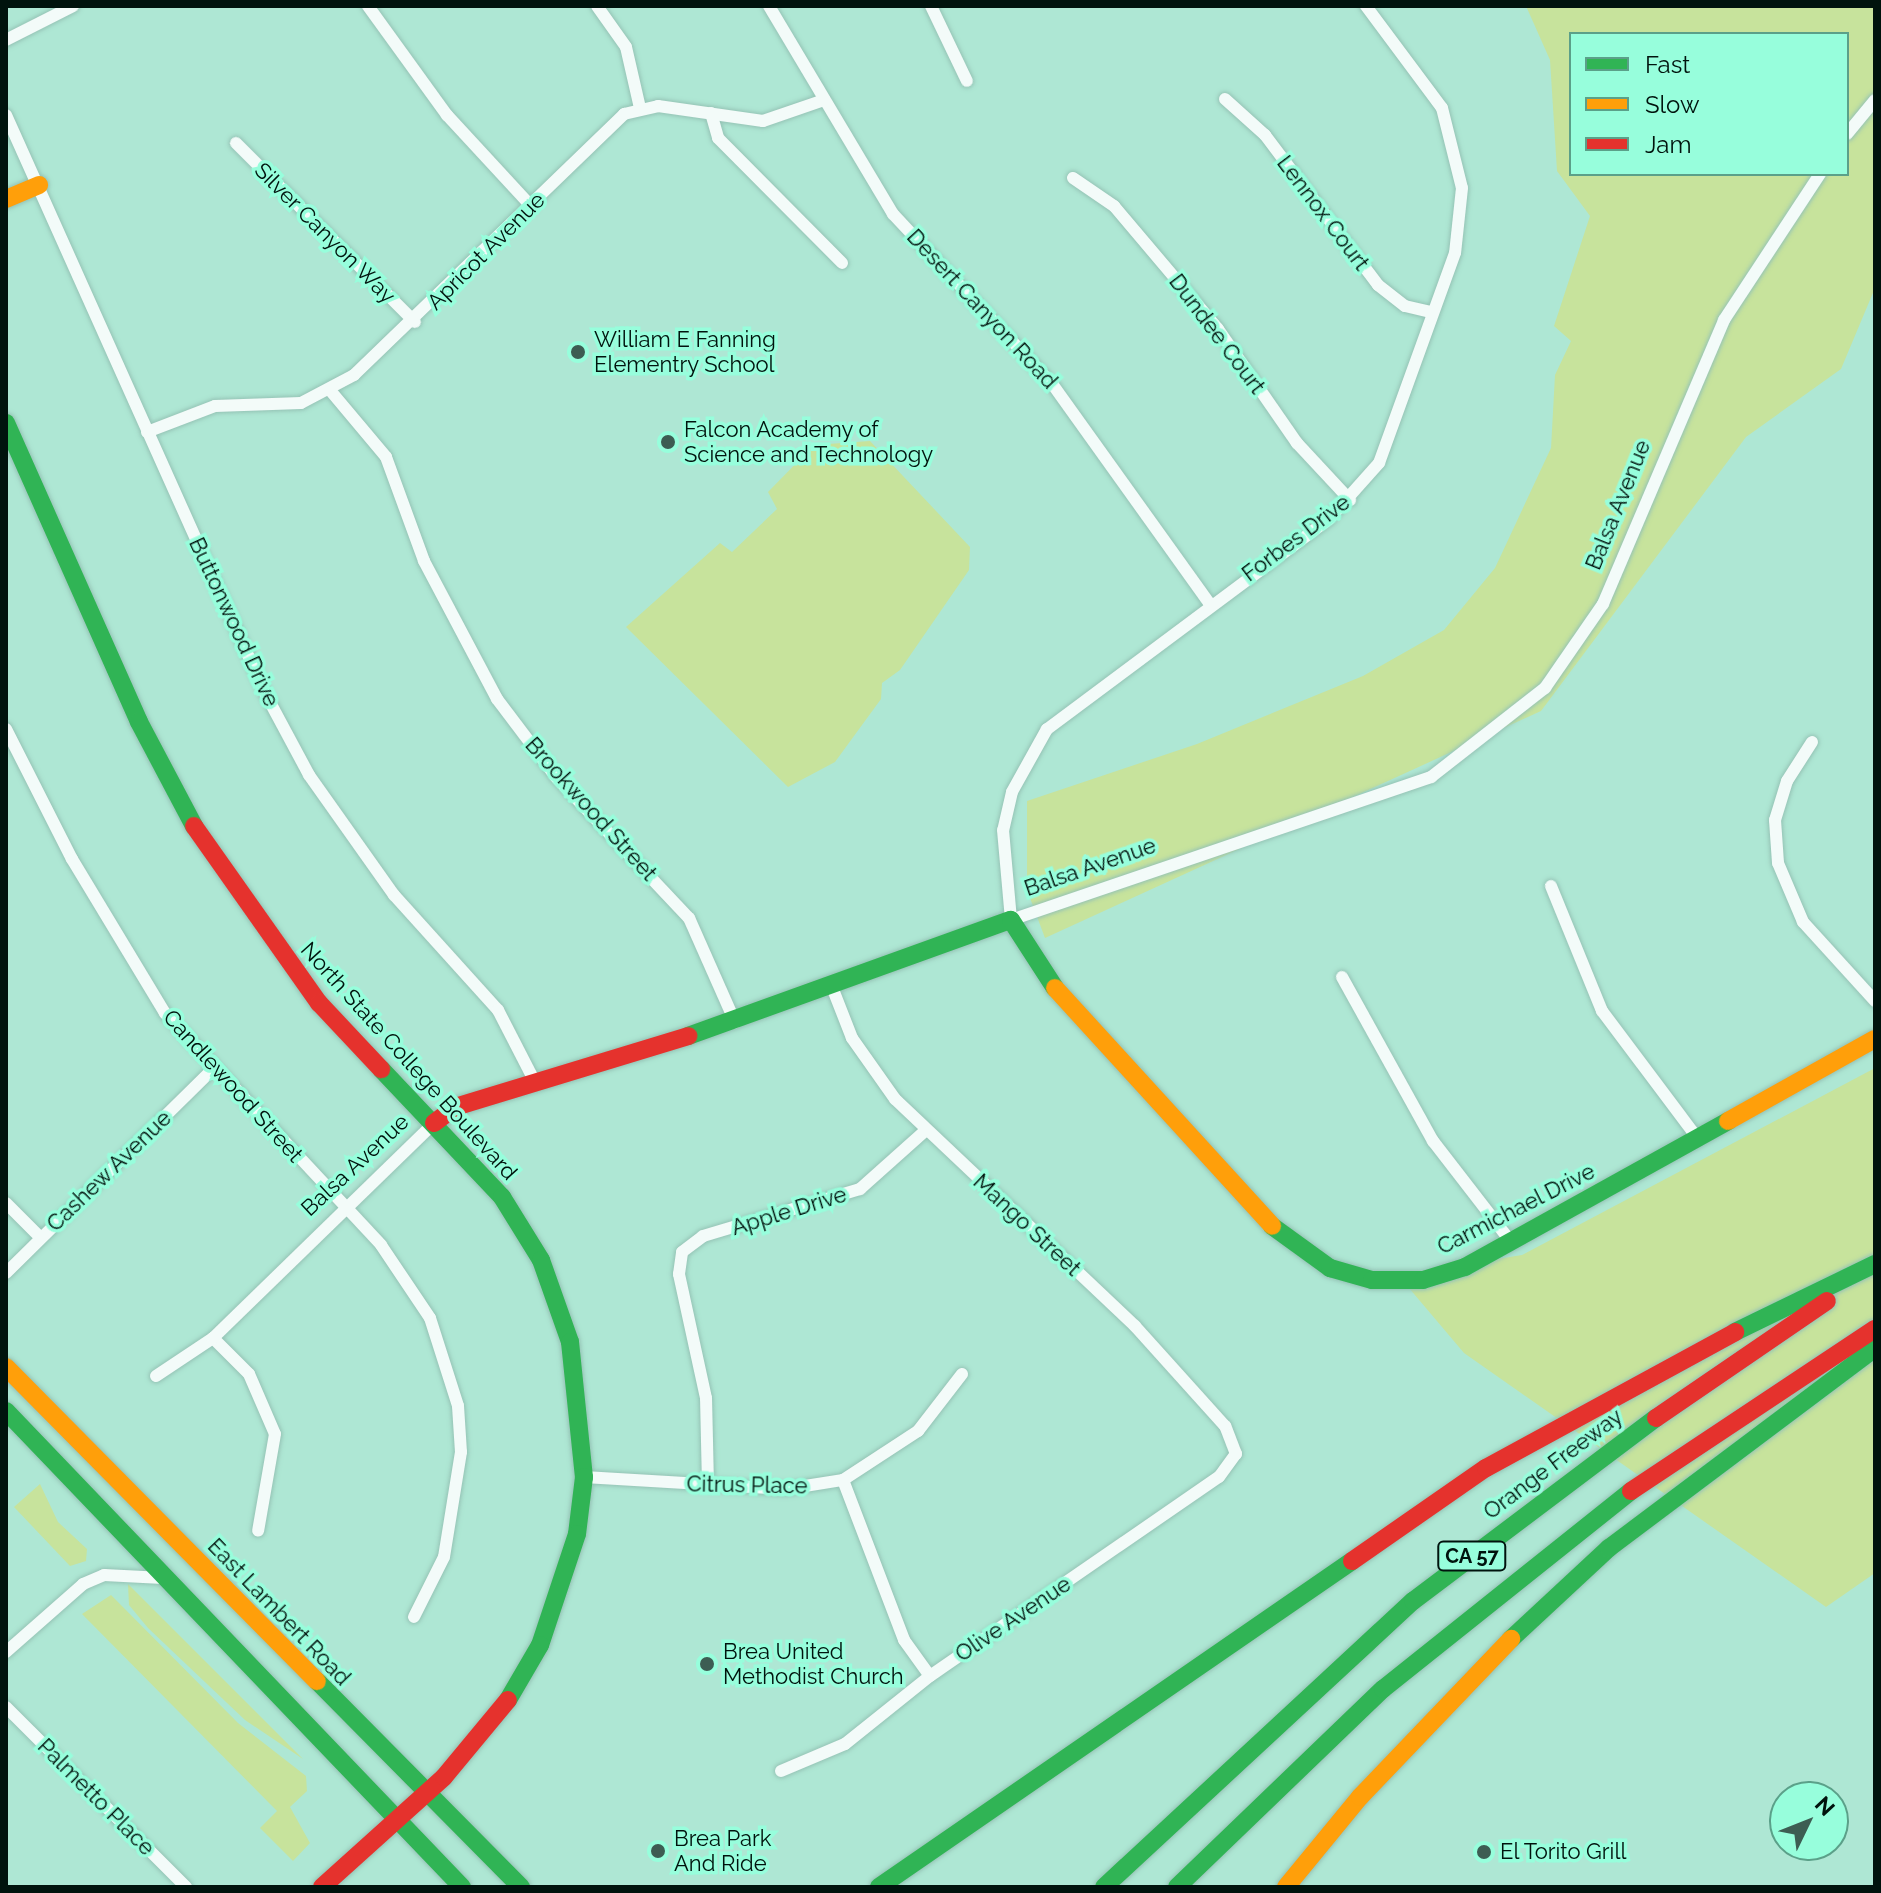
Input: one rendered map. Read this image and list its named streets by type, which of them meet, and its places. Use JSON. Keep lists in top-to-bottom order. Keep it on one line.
{"streets":{"main road":["Balsa Avenue","North State College Boulevard","Carmichael Drive","Orange Freeway","CA 57","East Lambert Road"],"street":["Lennox Court","Silver Canyon Way","Apricot Avenue","Desert Canyon Road","Dundee Court","Forbes Drive","Buttonwood Drive","Brookwood Street","Candlewood Street","Cashew Avenue","Apple Drive","Mango Street","Citrus Place","Olive Avenue","Palmetto Place"]},"crossings":[["Lennox Court","Forbes Drive"],["Silver Canyon Way","Apricot Avenue"],["Apricot Avenue","Buttonwood Drive"],["Apricot Avenue","Brookwood Street"],["Desert Canyon Road","Forbes Drive"],["Dundee Court","Forbes Drive"],["Balsa Avenue","Forbes Drive"],["Balsa Avenue","Buttonwood Drive"],["Balsa Avenue","Brookwood Street"],["Balsa Avenue","North State College Boulevard"],["Balsa Avenue","Candlewood Street"],["Balsa Avenue","Carmichael Drive"],["Balsa Avenue","Mango Street"],["Forbes Drive","Carmichael Drive"],["North State College Boulevard","Citrus Place"],["North State College Boulevard","East Lambert Road"],["Candlewood Street","Cashew Avenue"],["Apple Drive","Mango Street"],["Apple Drive","Citrus Place"],["Mango Street","Olive Avenue"]],"places":["William E Fanning Elementry School","Falcon Academy of Science and Technology","Brea United Methodist Church","Brea Park And Ride","El Torito Grill"],"legend":["Fast","Slow","Jam"],"north":"top right"}
